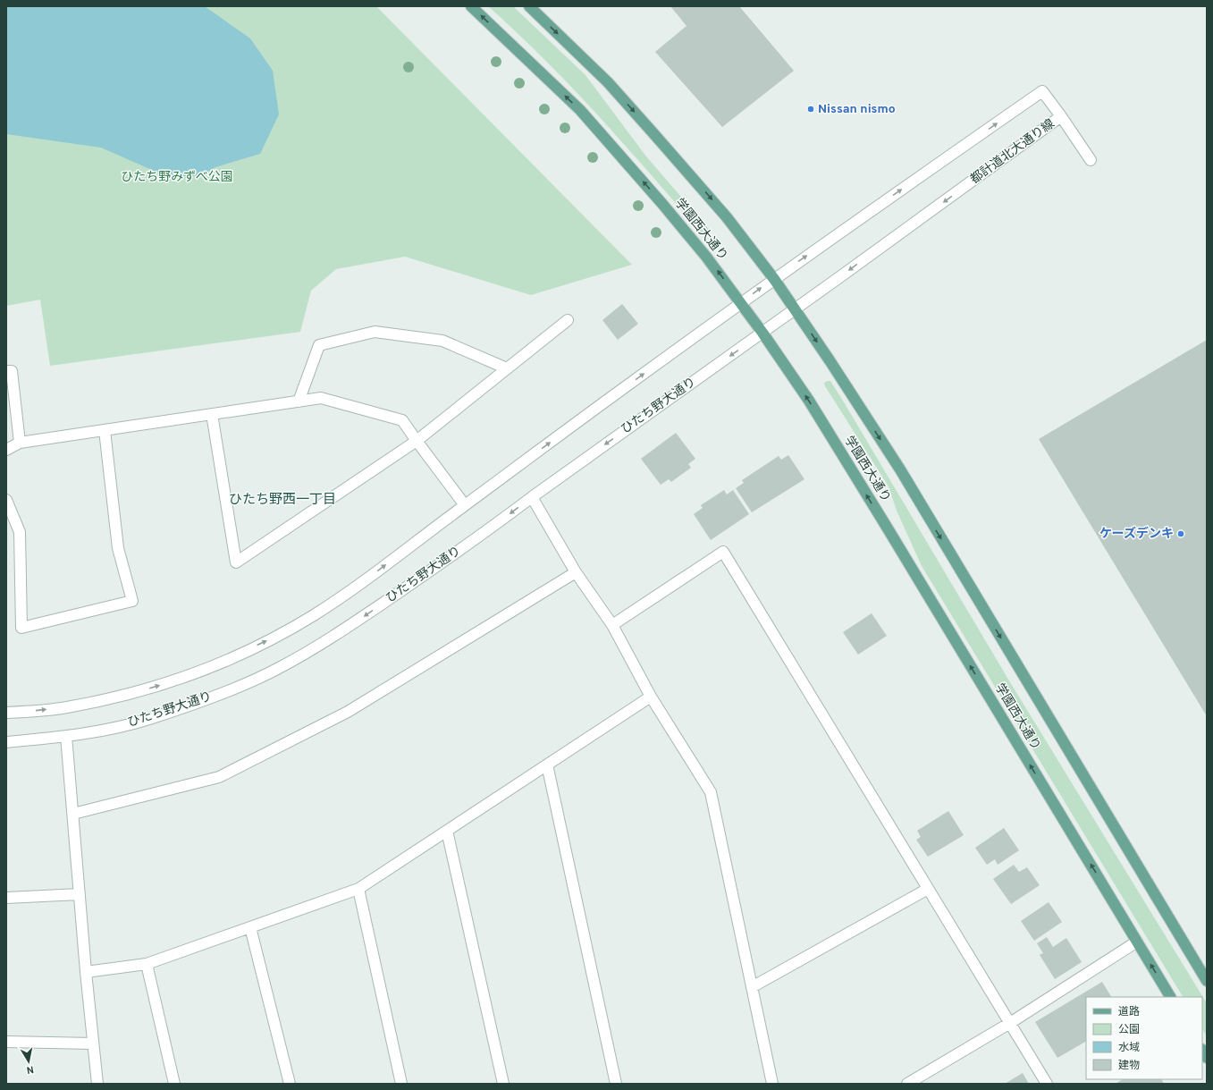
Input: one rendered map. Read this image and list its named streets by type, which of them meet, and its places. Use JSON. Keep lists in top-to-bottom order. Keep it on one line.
{"streets":{"main road":["学園西大通り"],"street":["都計道北大通り線","ひたち野大通り"]},"crossings":[["都計道北大通り線","ひたち野大通り"],["学園西大通り","ひたち野大通り"]],"districts":["ひたち野西一丁目"],"parks":["ひたち野みずべ公園"],"places":["Nissan nismo","ケーズデンキ"],"legend":["道路","公園","水域","建物"],"north":"bottom"}
